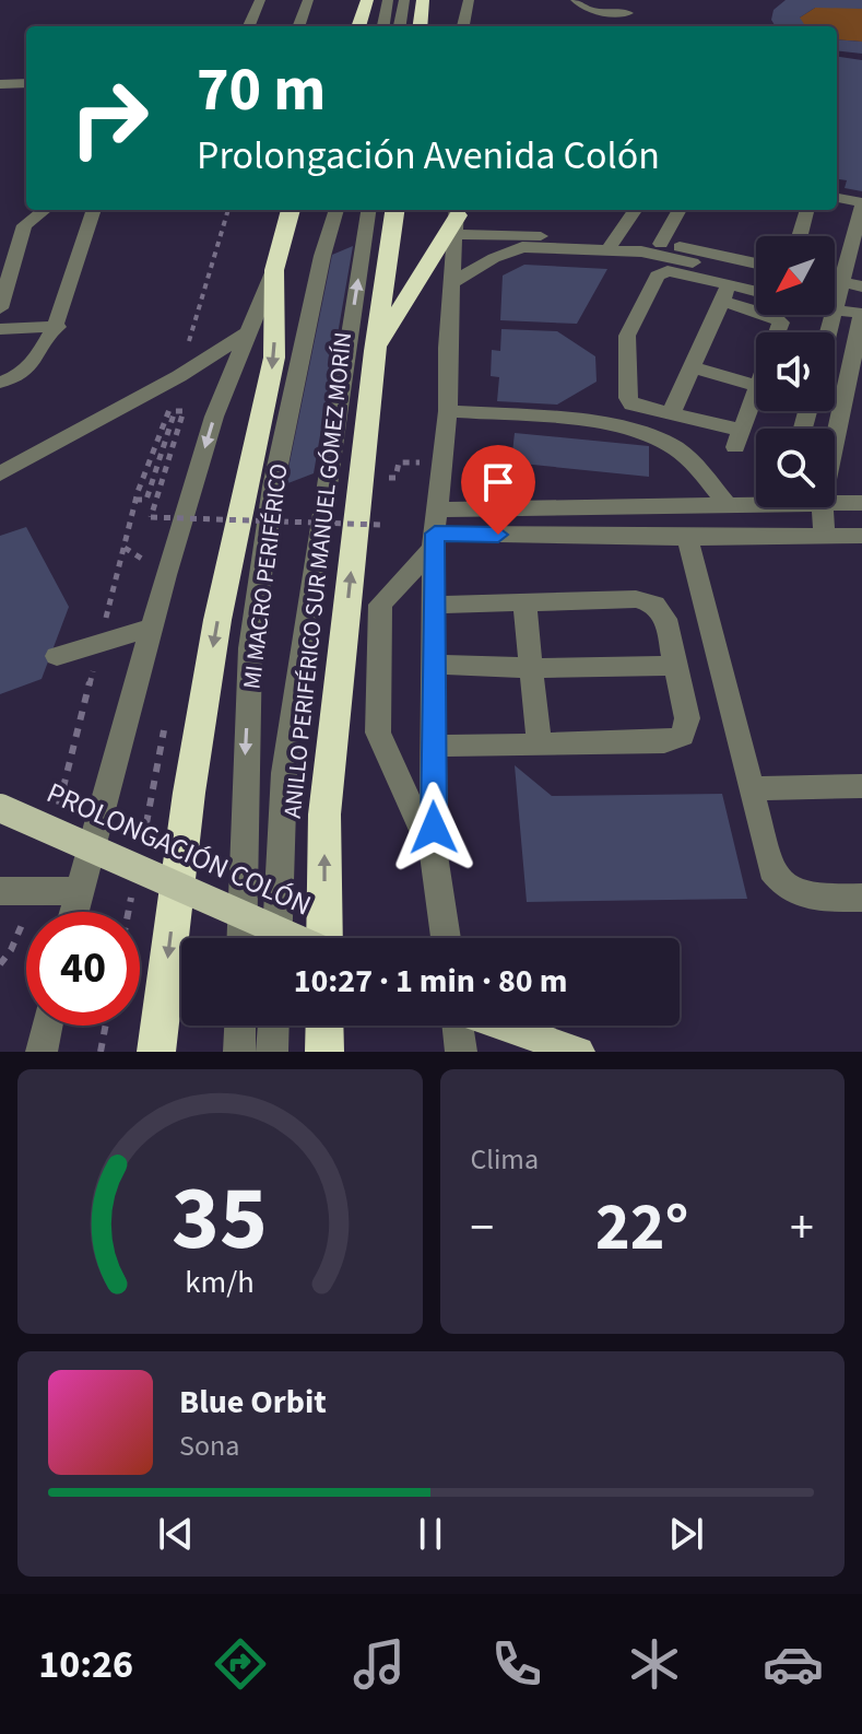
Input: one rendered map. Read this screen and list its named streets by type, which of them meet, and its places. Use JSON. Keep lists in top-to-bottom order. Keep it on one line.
{"streets":{"highway":["ANILLO PERIFÉRICO SUR MANUEL GÓMEZ MORÍN"],"main road":["PROLONGACIÓN COLÓN"],"street":["MI MACRO PERIFÉRICO"]},"north":"bottom left","page":{"turn":["70 m","Prolongación Avenida Colón"],"limit":"40","trip":"10:27 · 1 min · 80 m","tile":"Clima","heat":["−","22°","+"],"song":["Blue Orbit","Sona"],"tabs":"10:26","gauge":["35","km/h"]}}
